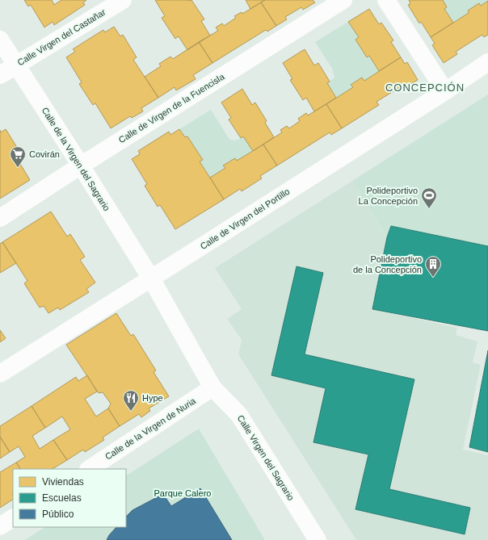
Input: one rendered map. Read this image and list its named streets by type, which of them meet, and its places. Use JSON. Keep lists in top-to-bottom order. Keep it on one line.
{"streets":{"street":["Calle Virgen del Castañar","Calle de Virgen de la Fuencisla","Calle de la Virgen del Sagrario","Calle de Virgen del Portillo","Calle de la Virgen de Nuria","Calle Virgen del Sagrario"]},"crossings":[["Calle Virgen del Castañar","Calle de la Virgen del Sagrario"],["Calle de Virgen de la Fuencisla","Calle de la Virgen del Sagrario"],["Calle de la Virgen del Sagrario","Calle de Virgen del Portillo"],["Calle de la Virgen del Sagrario","Calle Virgen del Sagrario"],["Calle de Virgen del Portillo","Calle Virgen del Sagrario"],["Calle de la Virgen de Nuria","Calle Virgen del Sagrario"]],"districts":["CONCEPCIÓN"],"parks":["Parque Calero"],"places":{"supermarket":["Covirán"],"sports":["Polideportivo La Concepción"],"building":["Polideportivo de la Concepción"],"restaurant":["Hype"]},"legend":["Viviendas","Escuelas","Público"]}
